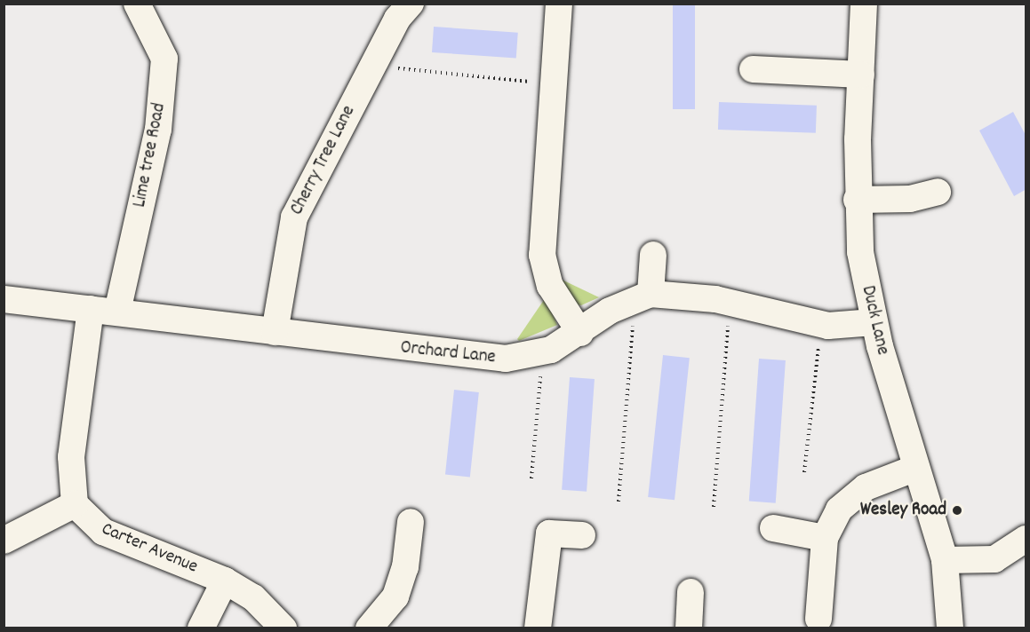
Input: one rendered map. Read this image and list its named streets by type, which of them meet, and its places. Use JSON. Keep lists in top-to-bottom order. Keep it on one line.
{"streets":{"street":["Lime tree Road","Cherry Tree Lane","Duck Lane","Orchard Lane","Carter Avenue"]},"crossings":[["Lime tree Road","Orchard Lane"],["Cherry Tree Lane","Orchard Lane"],["Duck Lane","Orchard Lane"]],"places":["Wesley Road"]}
